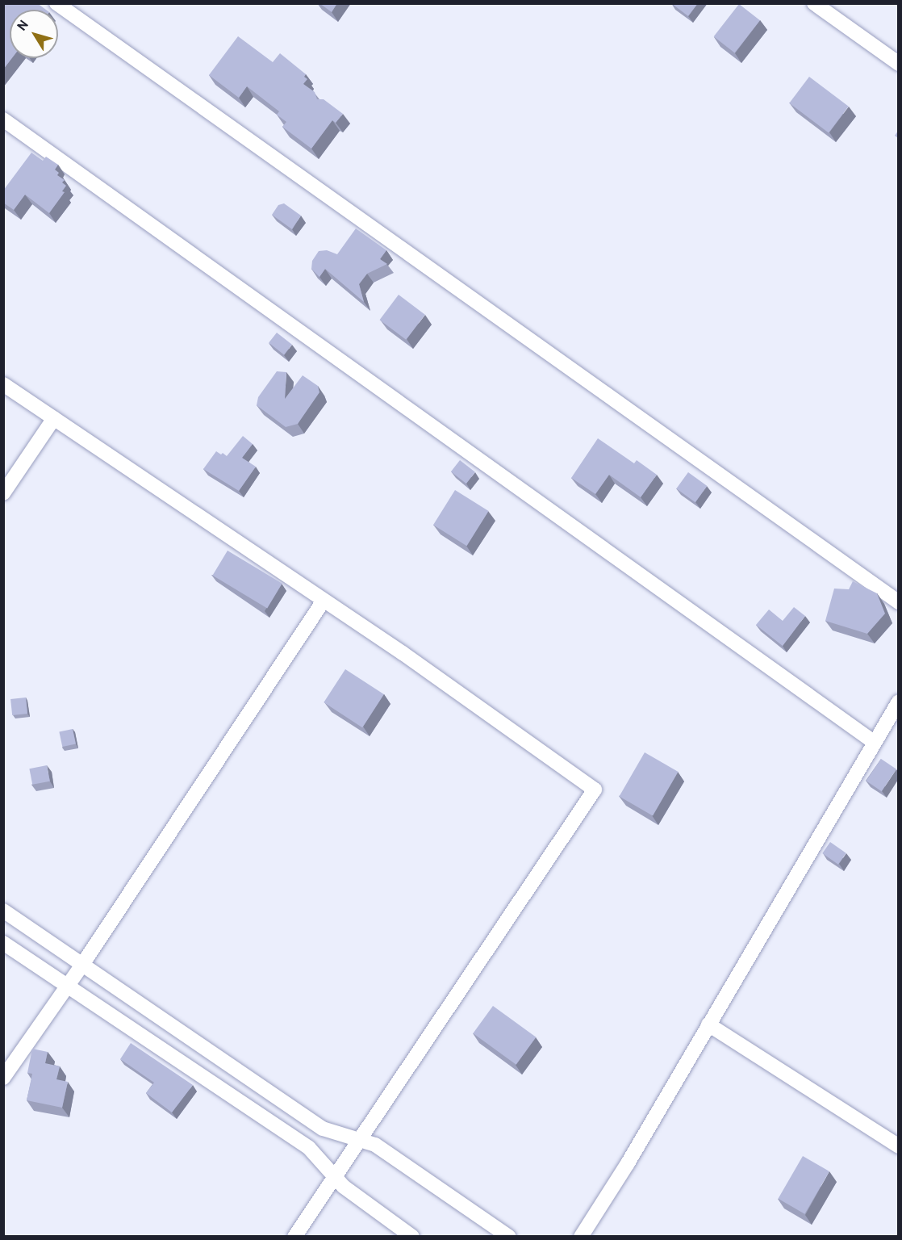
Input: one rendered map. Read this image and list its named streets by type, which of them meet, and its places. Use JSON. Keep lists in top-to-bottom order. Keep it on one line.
{"north":"top left"}
